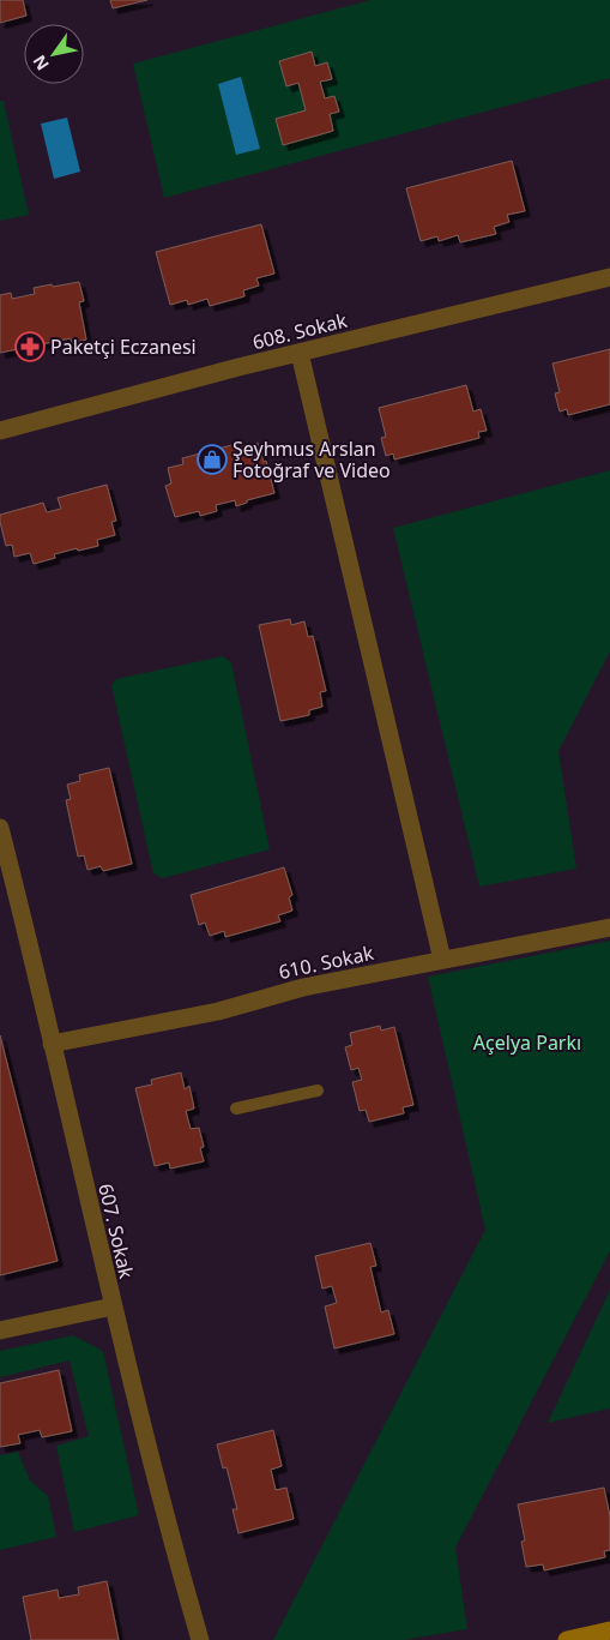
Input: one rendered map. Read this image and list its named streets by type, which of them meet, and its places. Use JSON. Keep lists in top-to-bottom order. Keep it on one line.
{"streets":{"street":["608. Sokak","610. Sokak","607. Sokak"]},"crossings":[["610. Sokak","607. Sokak"]],"parks":["Açelya Parkı"],"places":{"pharmacy":["Paketçi Eczanesi"],"shop":["Şeyhmus Arslan Fotoğraf ve Video"]},"north":"bottom left"}
